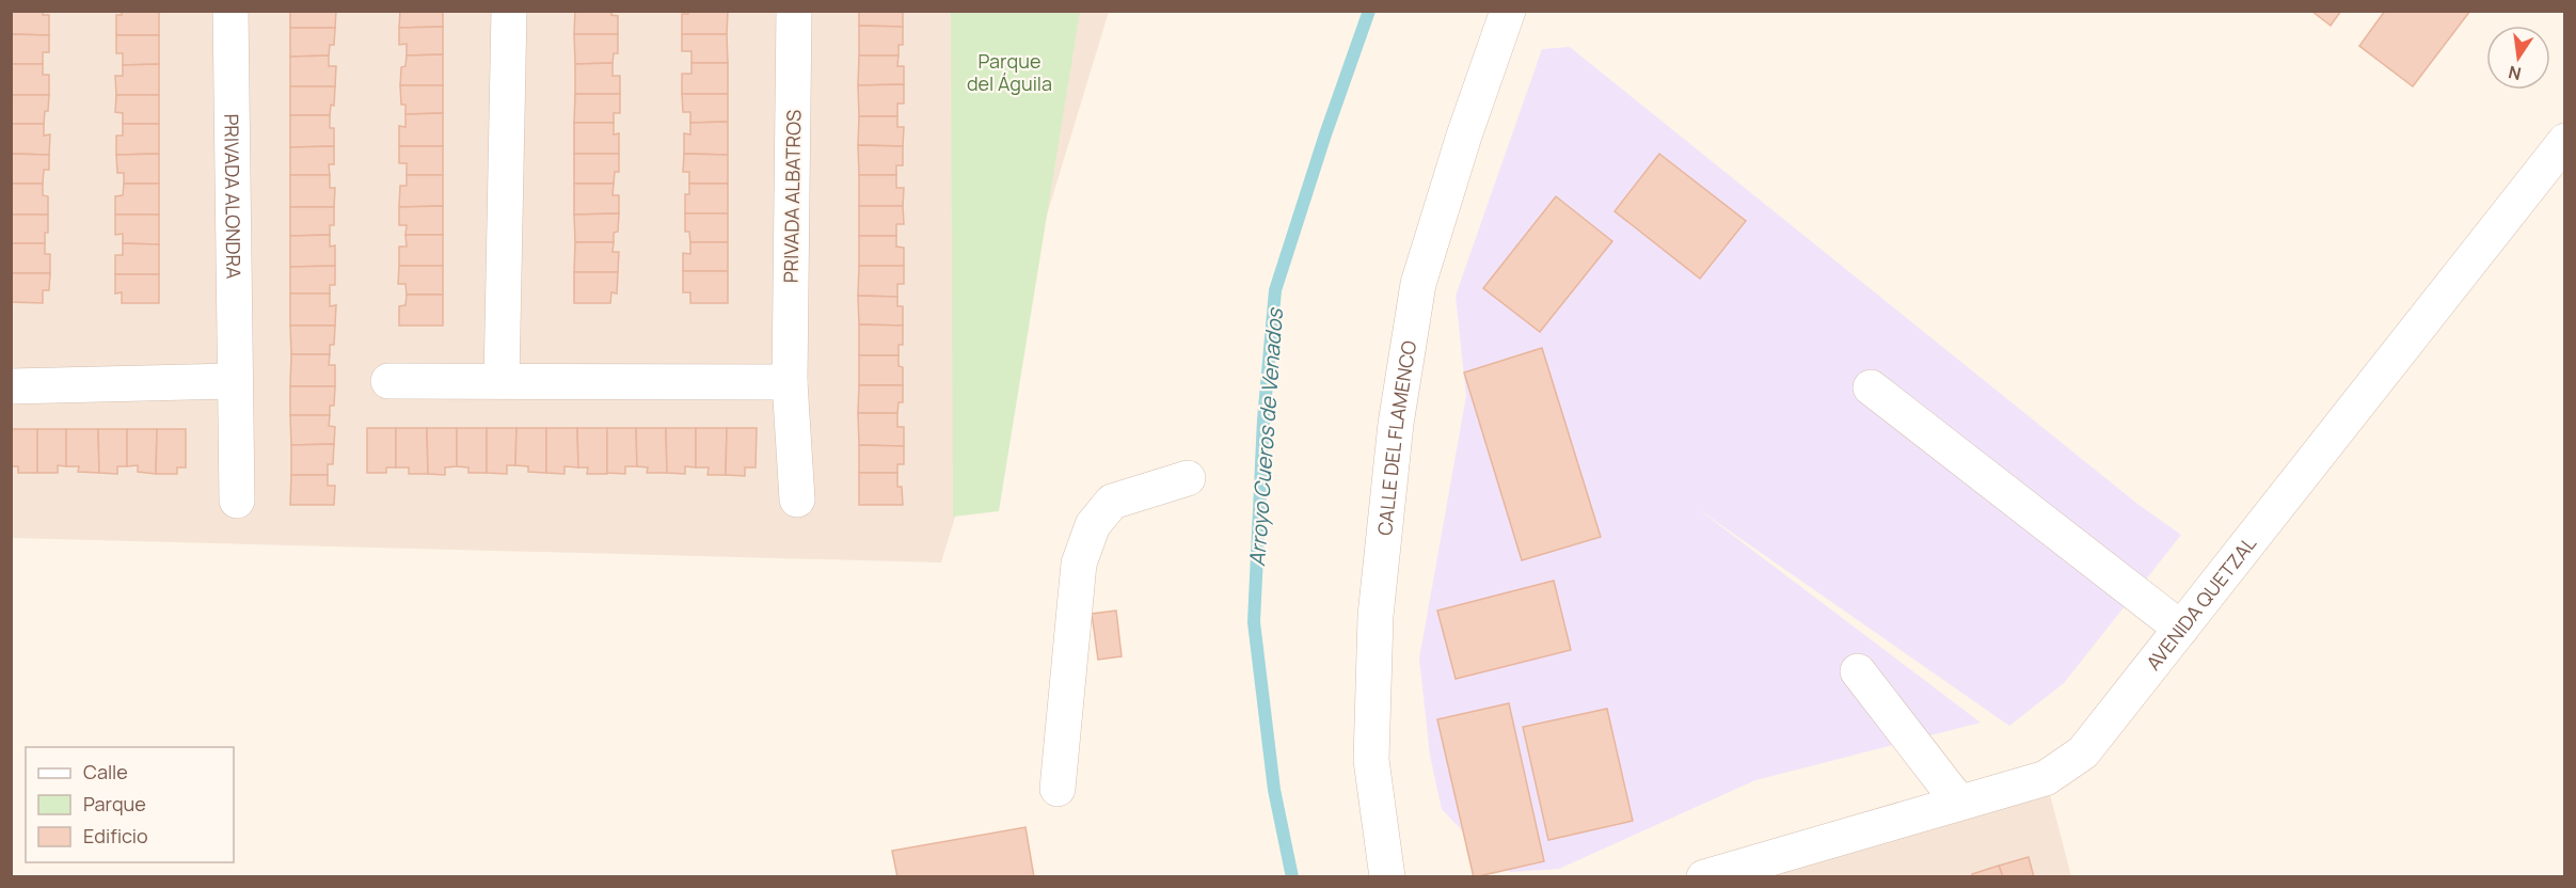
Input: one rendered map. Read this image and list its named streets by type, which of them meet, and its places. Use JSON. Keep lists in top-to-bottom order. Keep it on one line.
{"streets":{"street":["PRIVADA ALONDRA","PRIVADA ALBATROS","CALLE DEL FLAMENCO","AVENIDA QUETZAL"]},"water":["Arroyo Cueros de Venados"],"parks":["Parque del Águila"],"legend":["Calle","Parque","Edificio"],"north":"bottom"}
